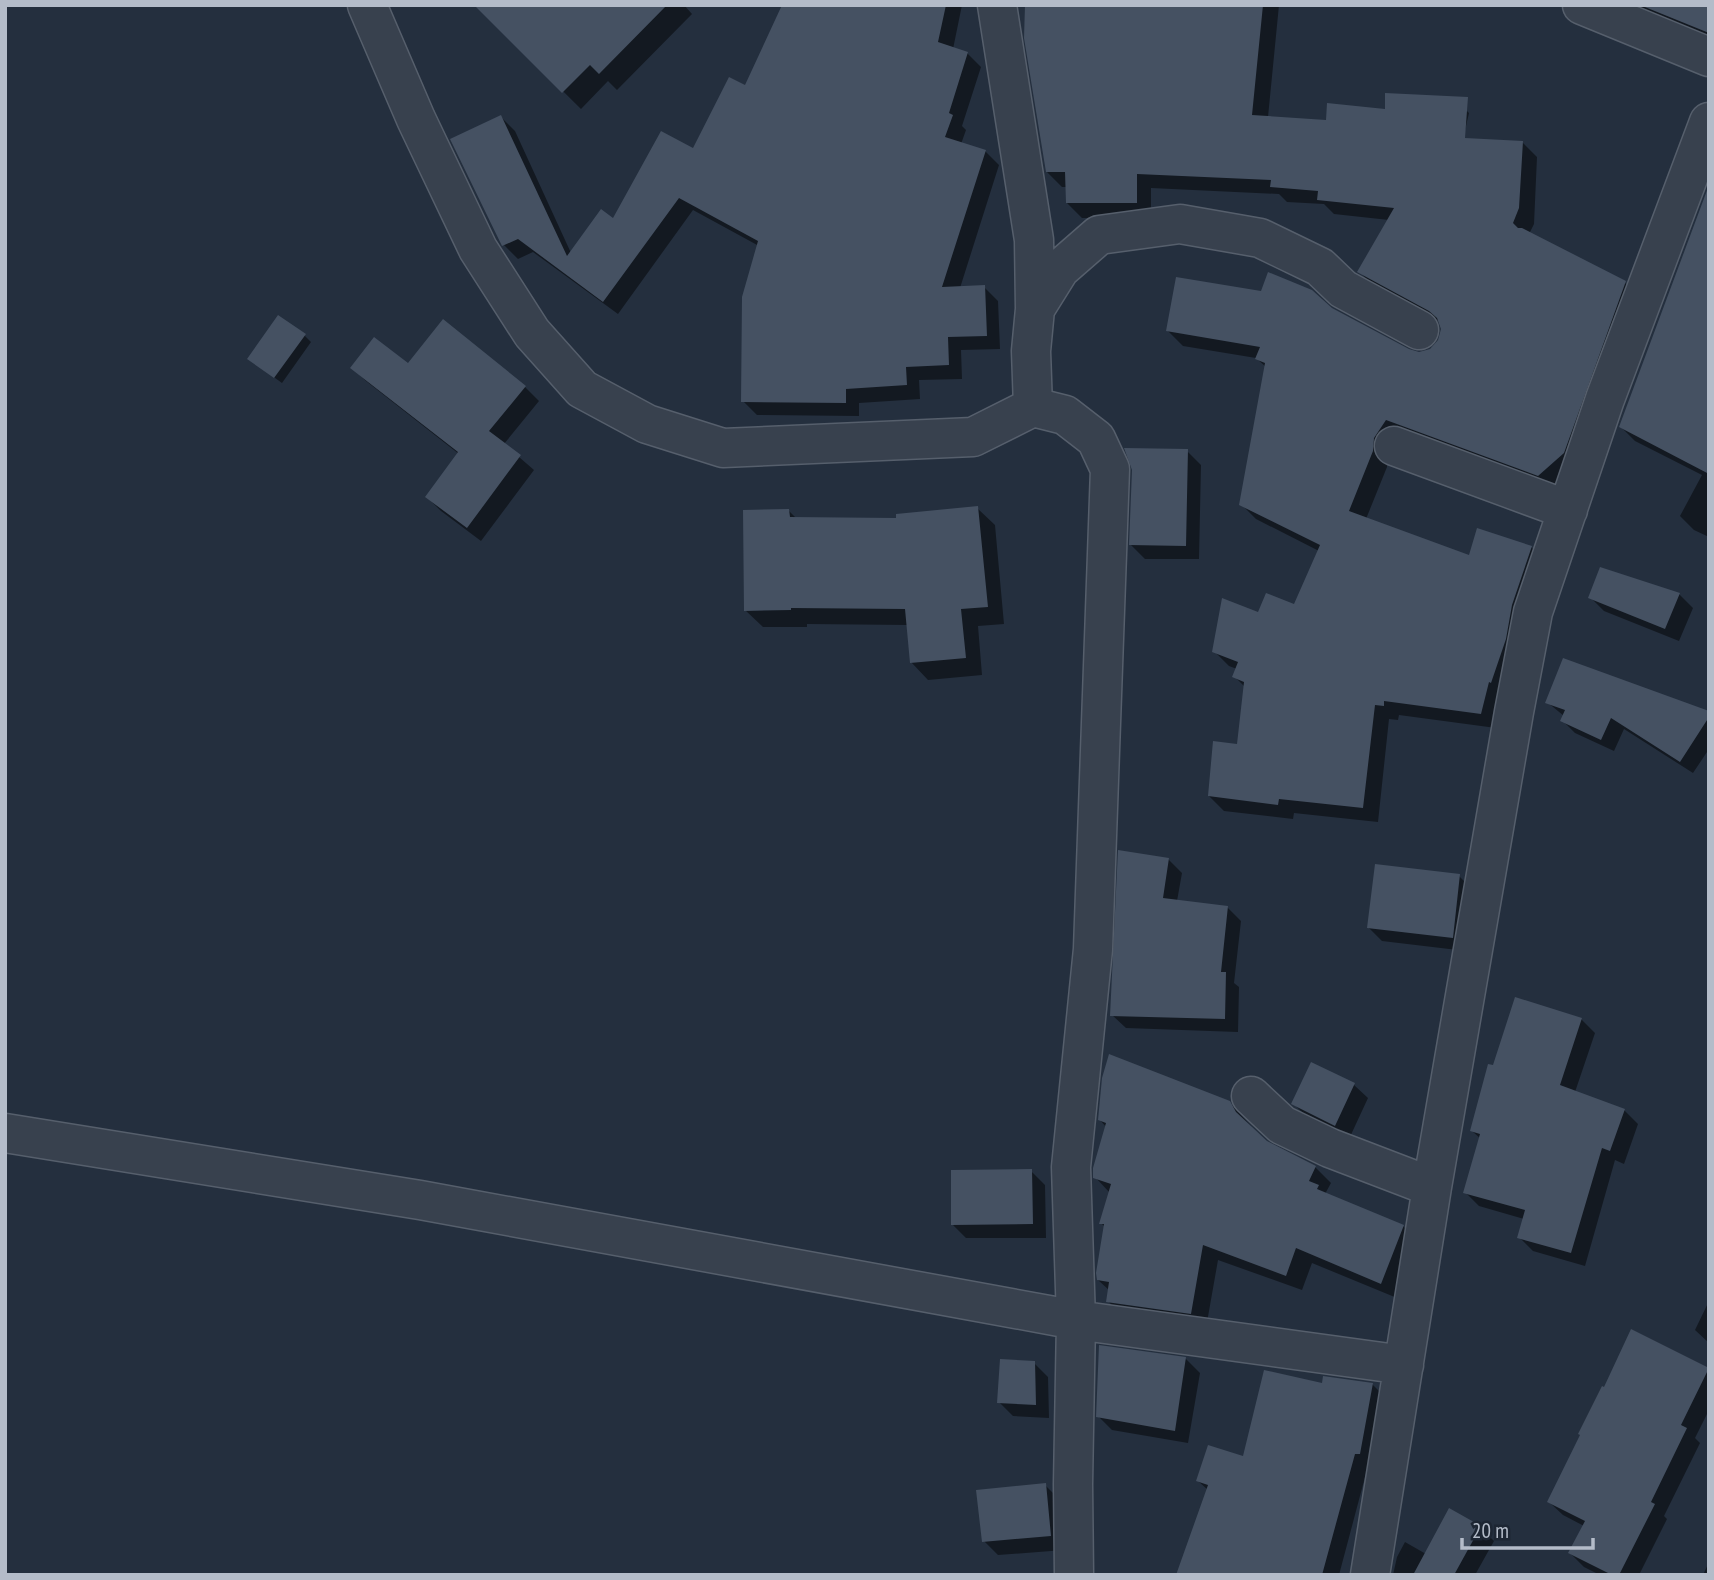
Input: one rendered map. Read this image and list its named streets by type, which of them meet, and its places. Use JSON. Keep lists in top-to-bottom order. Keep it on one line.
{"scale_bar":"20 m"}
